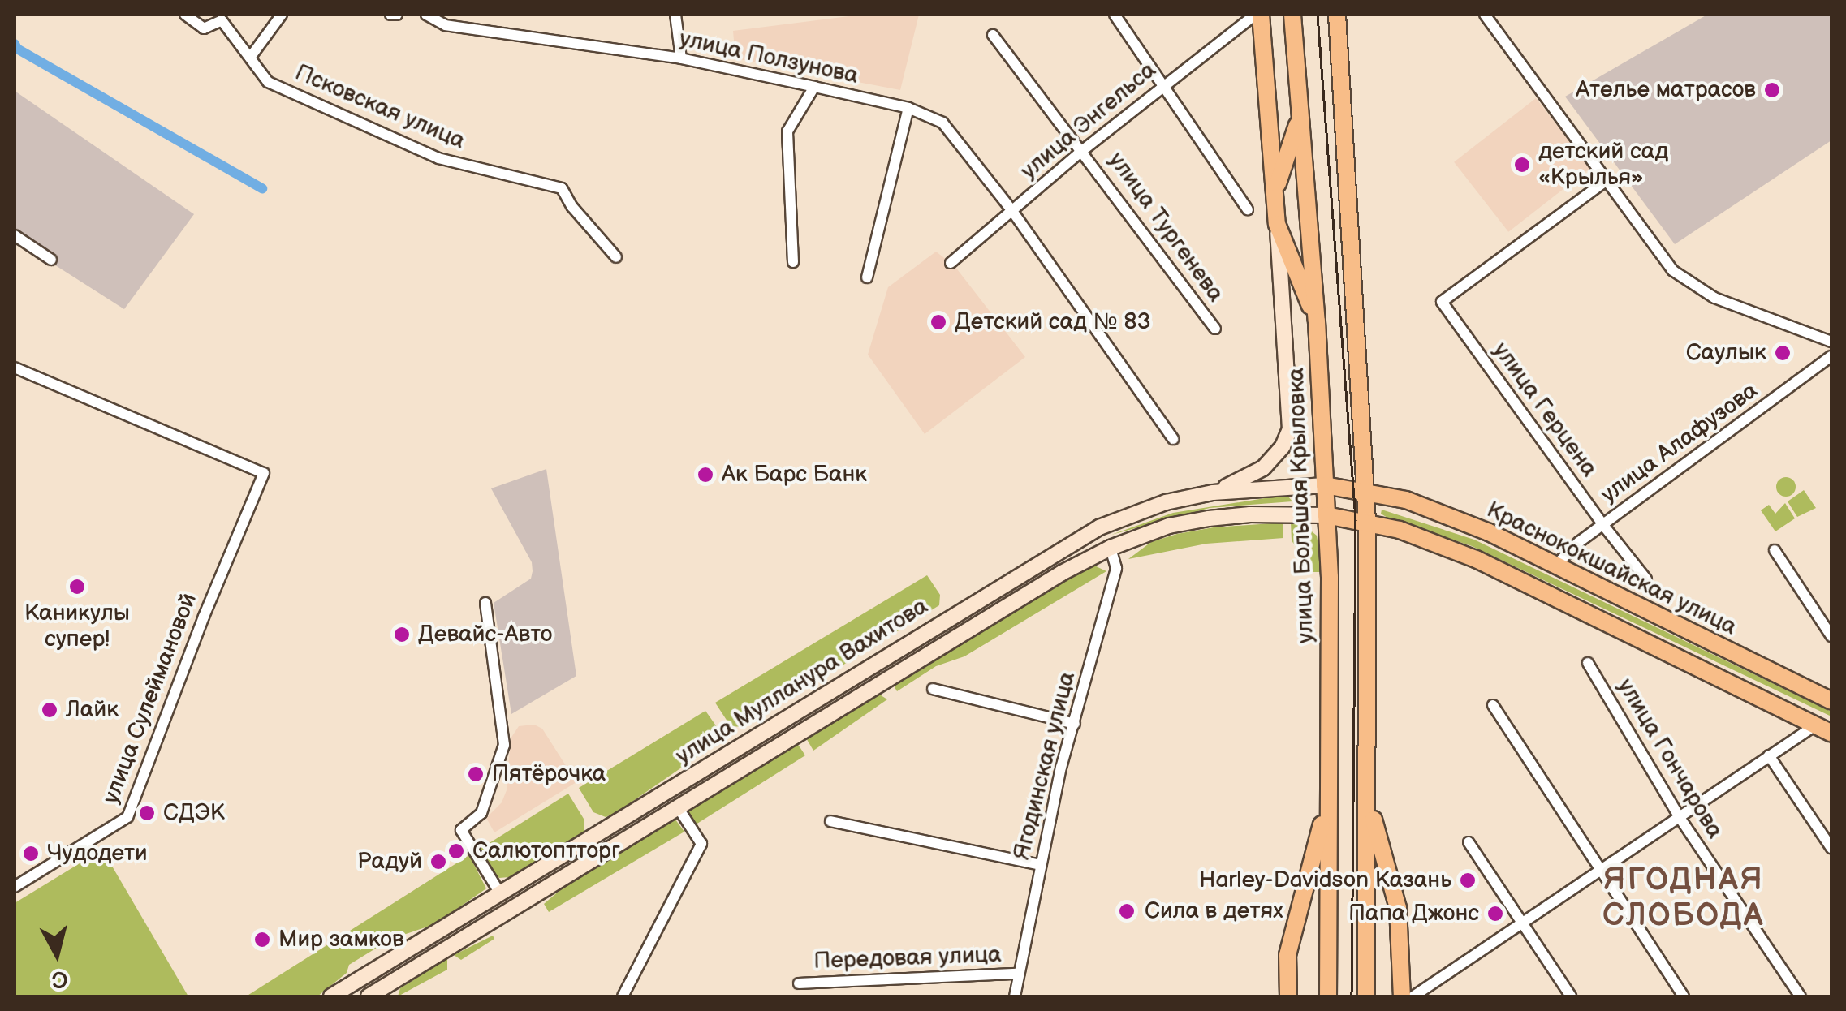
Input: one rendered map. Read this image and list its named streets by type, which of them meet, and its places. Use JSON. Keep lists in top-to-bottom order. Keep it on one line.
{"streets":{"main road":["улица Большая Крыловка","Краснококшайская улица","улица Мулланура Вахитова"],"street":["улица Ползунова","Псковская улица","улица Энгельса","улица Тургенева","улица Герцена","улица Алафузова","улица Сулеймановой","улица Гончарова","Ягодинская улица","Передовая улица"]},"crossings":[["улица Ползунова","улица Энгельса"],["улица Энгельса","улица Тургенева"],["улица Герцена","улица Алафузова"],["улица Алафузова","Краснококшайская улица"],["улица Большая Крыловка","Краснококшайская улица"],["улица Большая Крыловка","улица Мулланура Вахитова"],["Краснококшайская улица","улица Мулланура Вахитова"],["улица Мулланура Вахитова","Ягодинская улица"],["Ягодинская улица","Передовая улица"]],"districts":["ЯГОДНАЯ СЛОБОДА"],"places":["Ателье матрасов","детский сад «Крылья»","Детский сад № 83","Саулык","Ак Барс Банк","Каникулы супер!","Девайс-Авто","Лайк","Пятёрочка","СДЭК","Салютоптторг","Чудодети","Радуй","Harley-Davidson Казань","Сила в детях","Папа Джонс","Мир замков"],"north":"bottom"}
